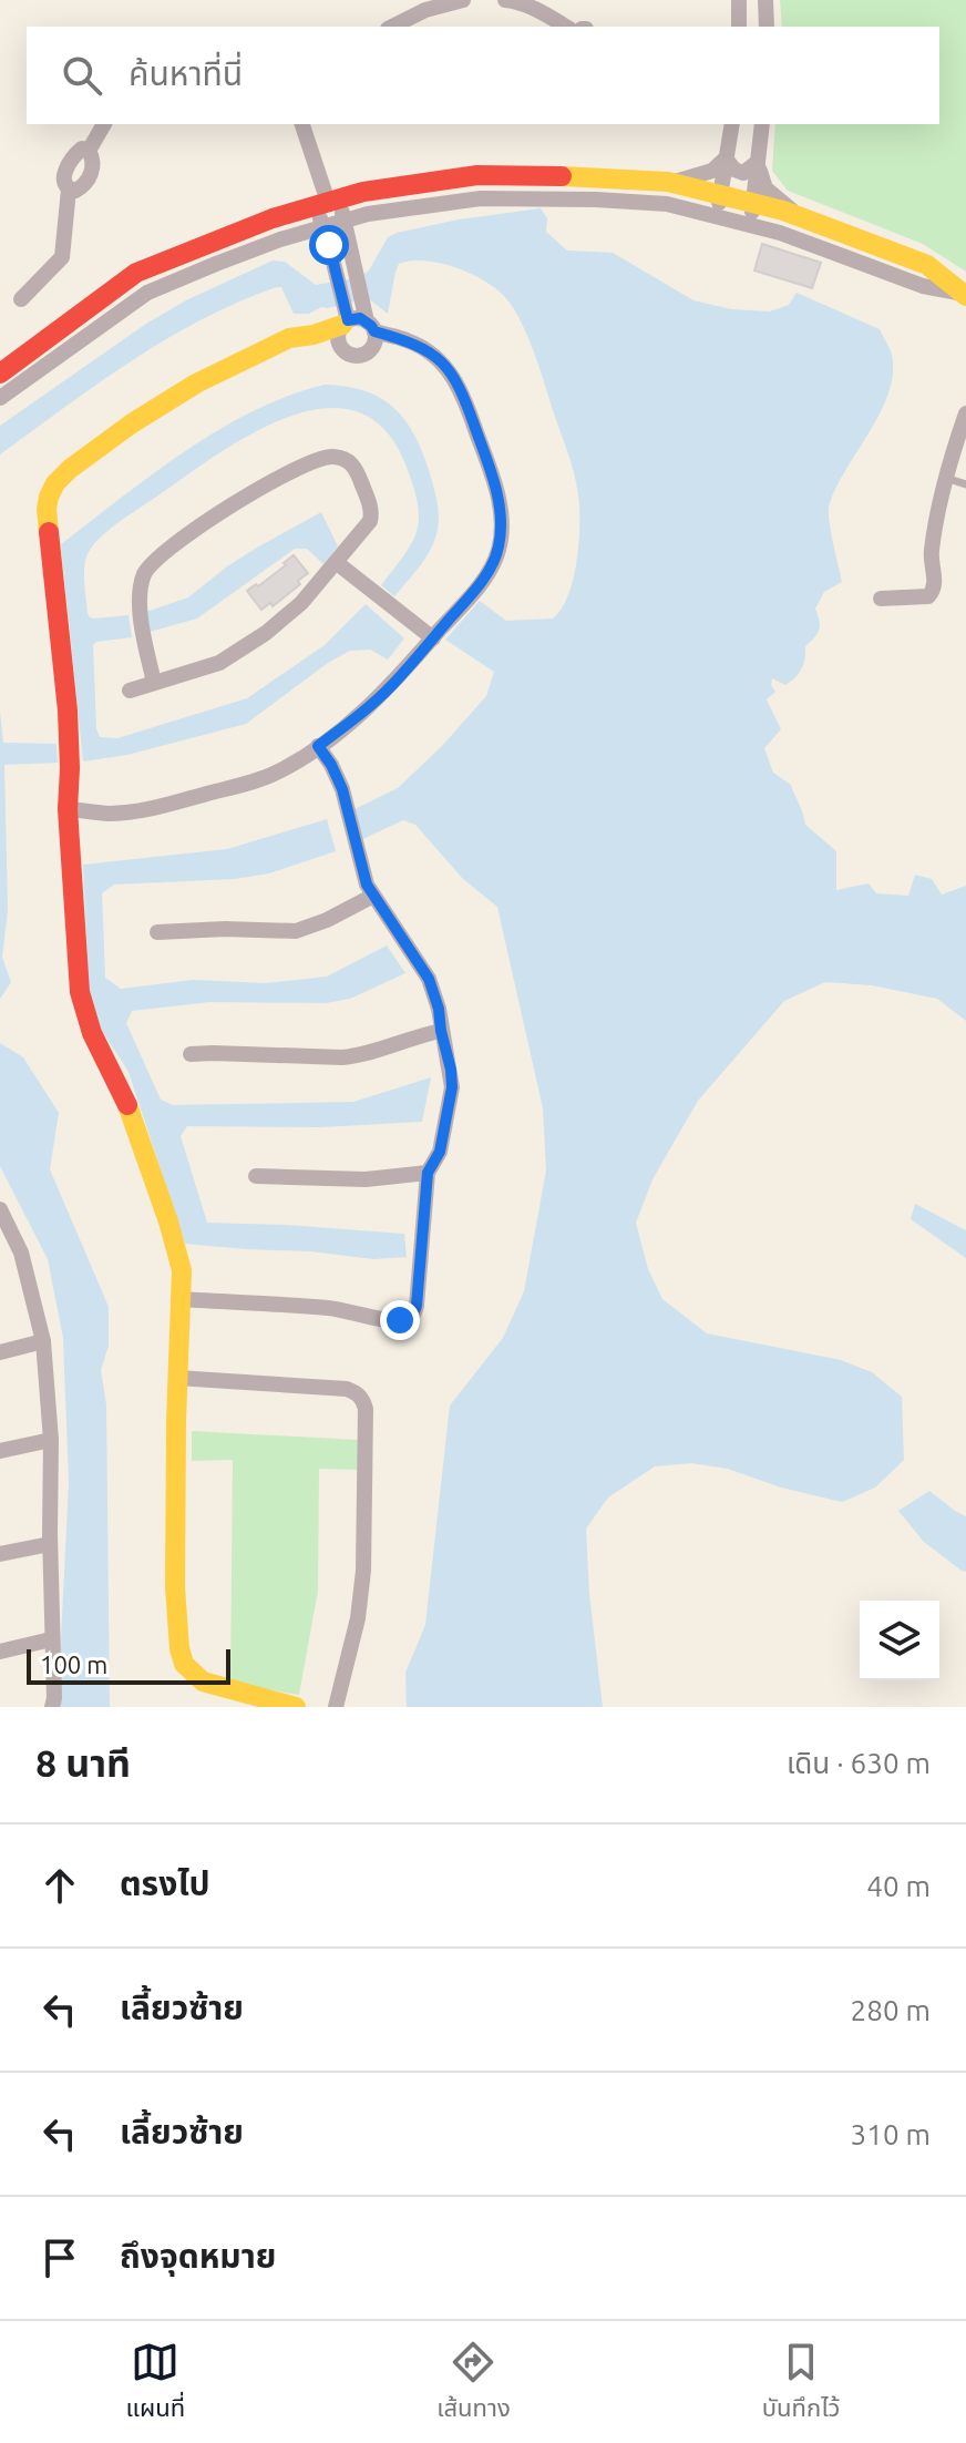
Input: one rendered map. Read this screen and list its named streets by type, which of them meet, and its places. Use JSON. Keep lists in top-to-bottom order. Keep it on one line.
{"scale_bar":"100 m","page":{"search":"ค้นหาที่นี่","scale":"100 m","heading":["8 นาที","เดิน · 630 m"],"list":[["ตรงไป","40 m"],["เลี้ยวซ้าย","280 m"],["เลี้ยวซ้าย","310 m"],"ถึงจุดหมาย"],"nav":["แผนที่","เส้นทาง","บันทึกไว้"]}}
